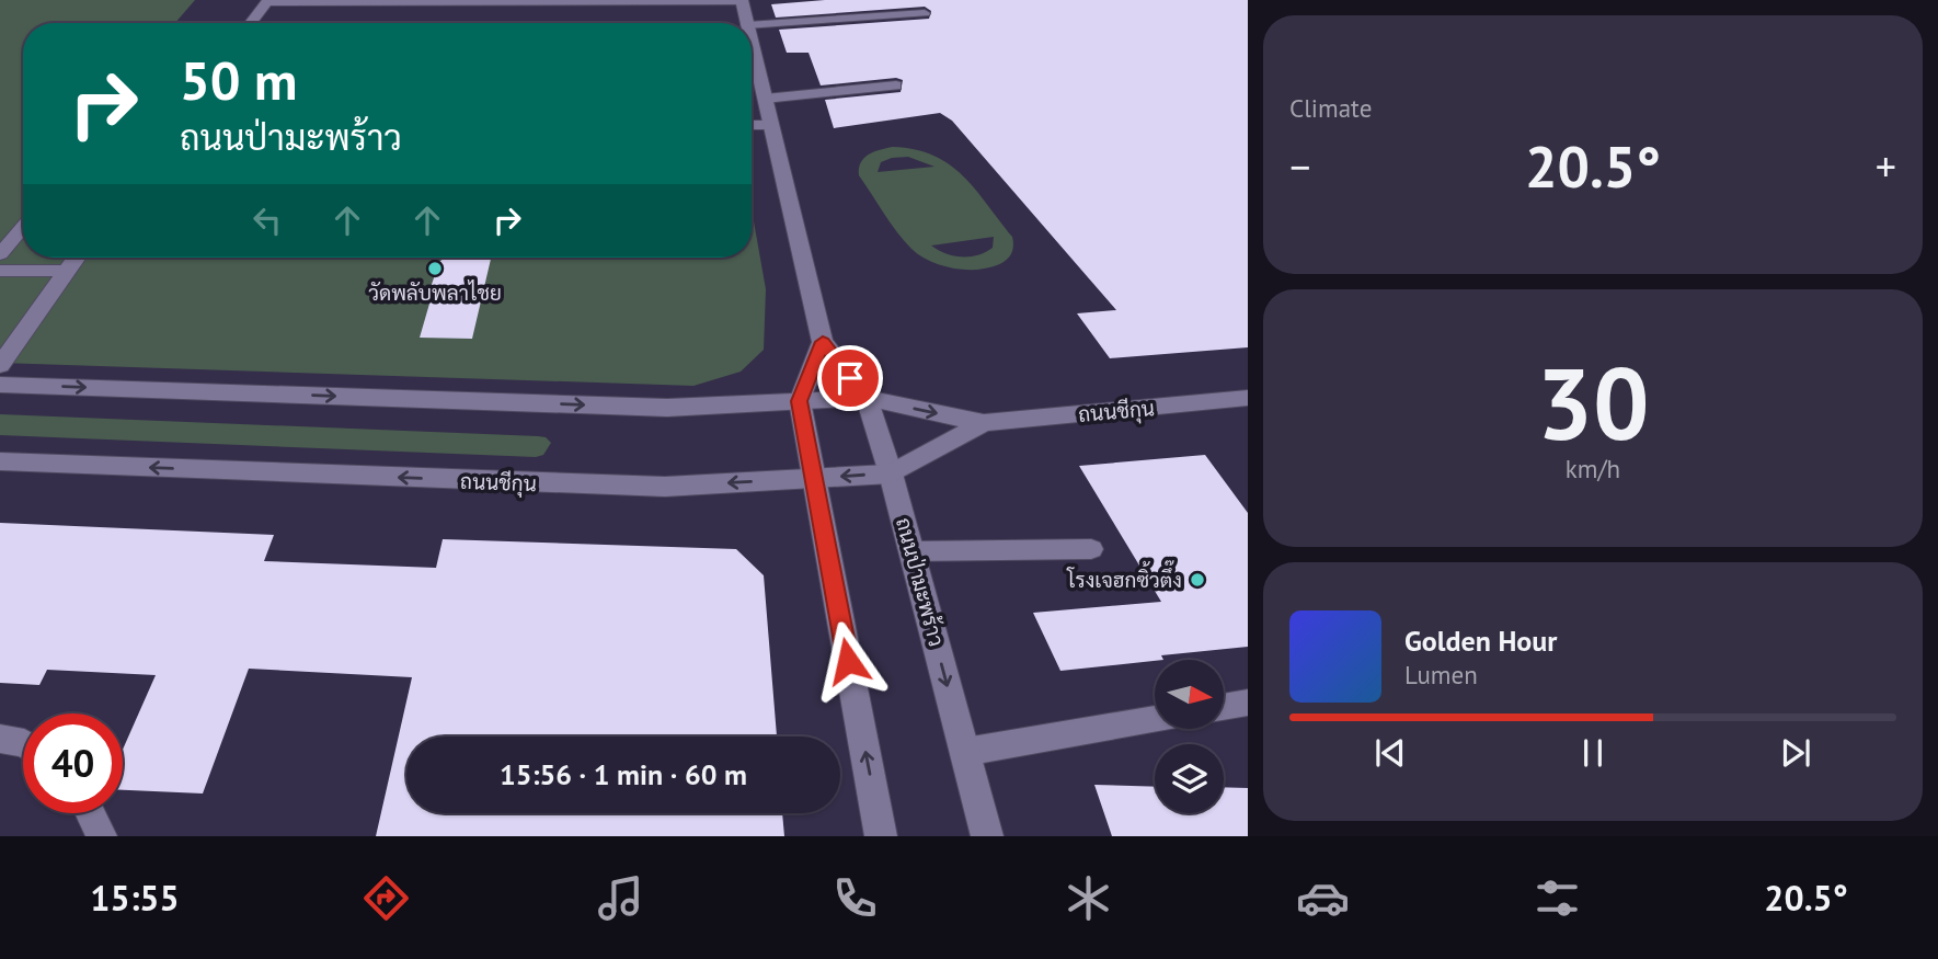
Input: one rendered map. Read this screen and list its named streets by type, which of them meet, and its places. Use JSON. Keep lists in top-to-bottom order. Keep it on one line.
{"streets":{"street":["ถนนชีกุน","ถนนป่ามะพร้าว"]},"crossings":[["ถนนชีกุน","ถนนป่ามะพร้าว"]],"places":["วัดพลับพลาไชย","โรงเจฮกซิ้วตึ๊ง"],"north":"right","page":{"tile":["Climate",["30","km/h"]],"turn":["50 m","ถนนป่ามะพร้าว"],"heat":["−","20.5°","+"],"song":["Golden Hour","Lumen"],"limit":"40","trip":"15:56 · 1 min · 60 m","tabs":["15:55","20.5°"]}}
